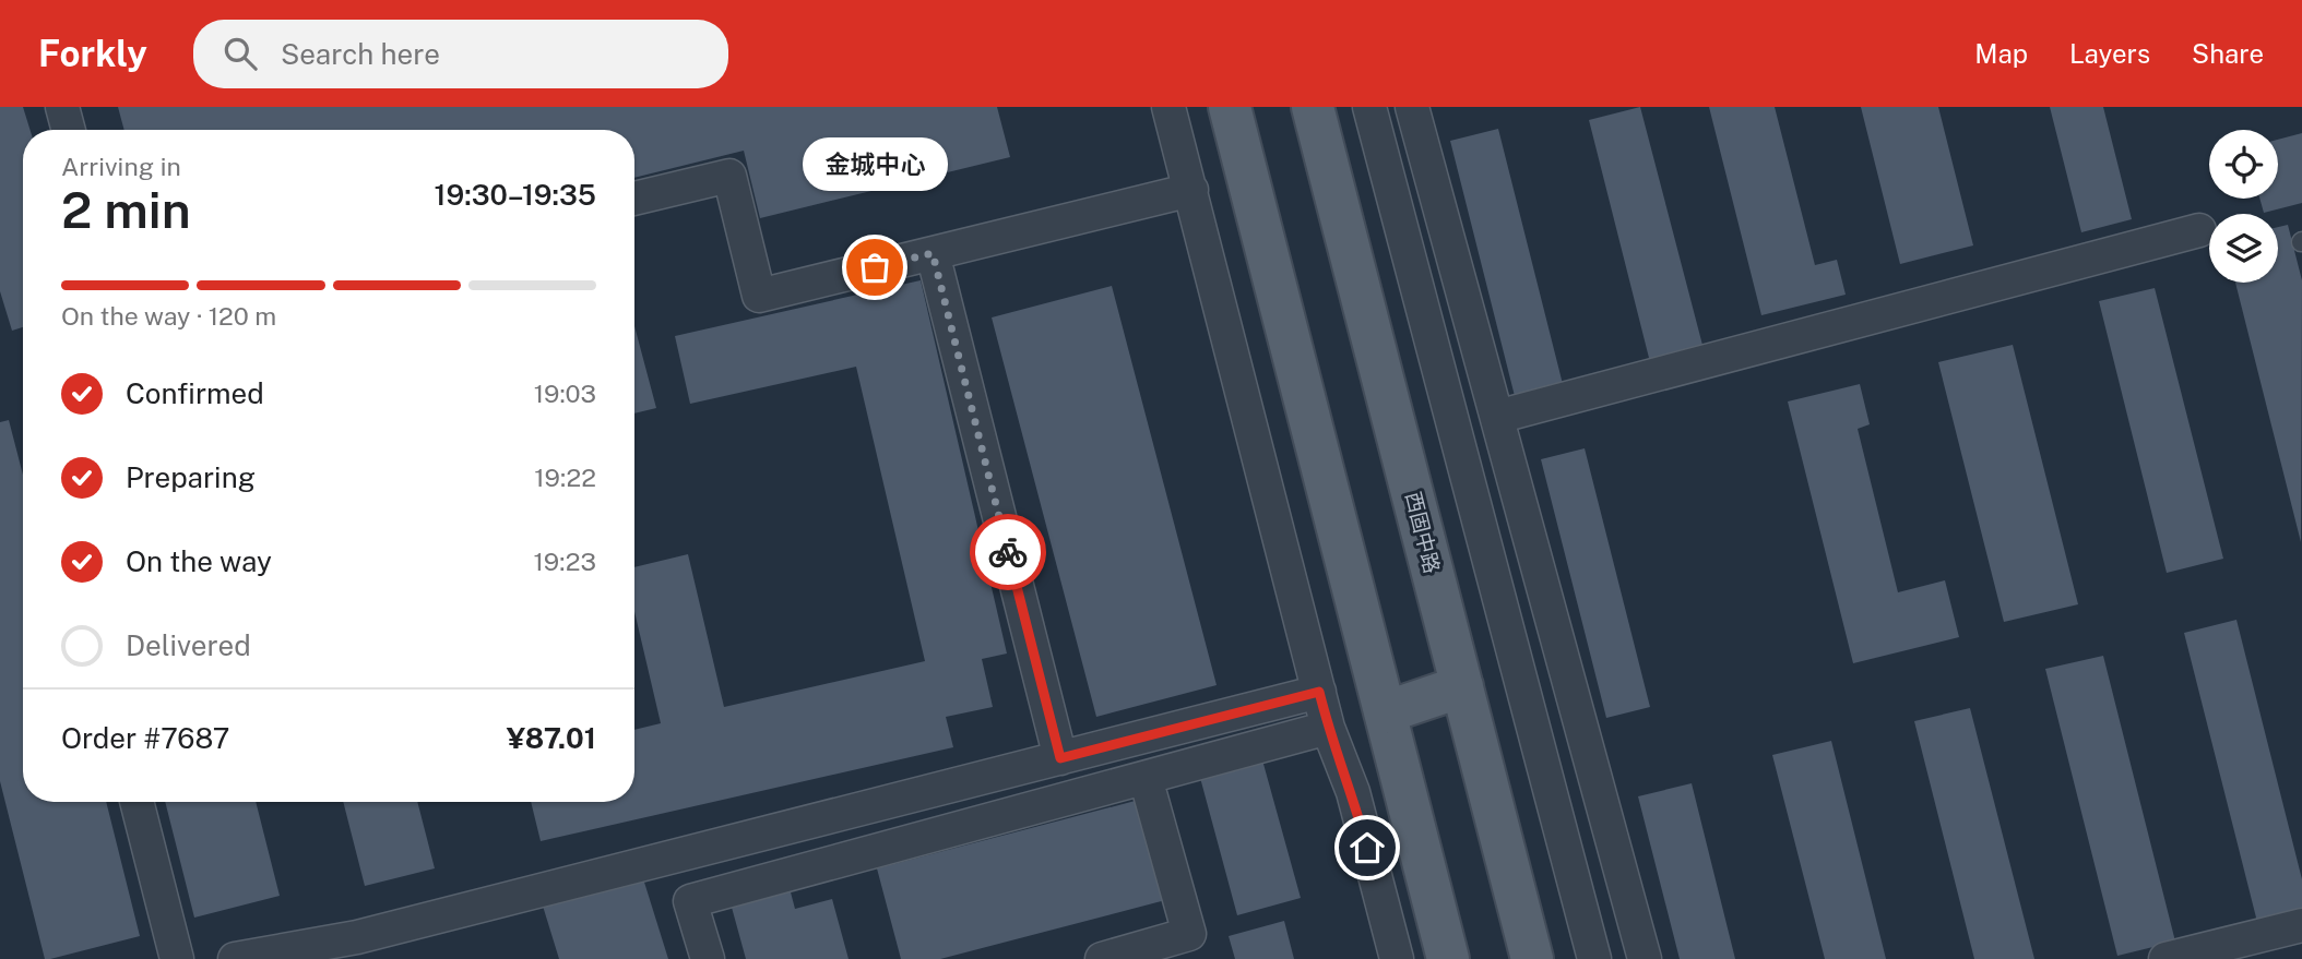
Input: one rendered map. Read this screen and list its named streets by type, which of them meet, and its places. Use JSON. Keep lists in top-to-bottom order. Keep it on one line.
{"streets":{"main road":["西固中路"]},"places":["金城中心"],"page":{"header":"Forkly","search":"Search here","nav":["Map","Layers","Share"],"heading":["2 min","Arriving in","19:30–19:35"],"panel":["Order #7687","¥87.01"],"bubble":"金城中心","bar":"On the way · 120 m","list":[["Confirmed","19:03"],["Preparing","19:22"],["On the way","19:23"],"Delivered"]}}
